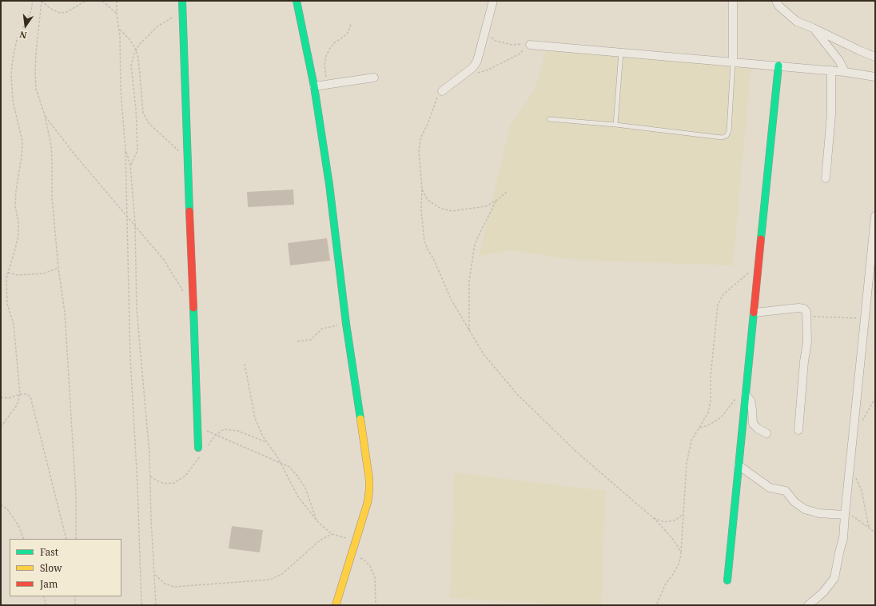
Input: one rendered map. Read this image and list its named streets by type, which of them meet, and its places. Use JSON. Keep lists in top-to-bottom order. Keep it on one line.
{"legend":["Fast","Slow","Jam"],"north":"bottom"}
